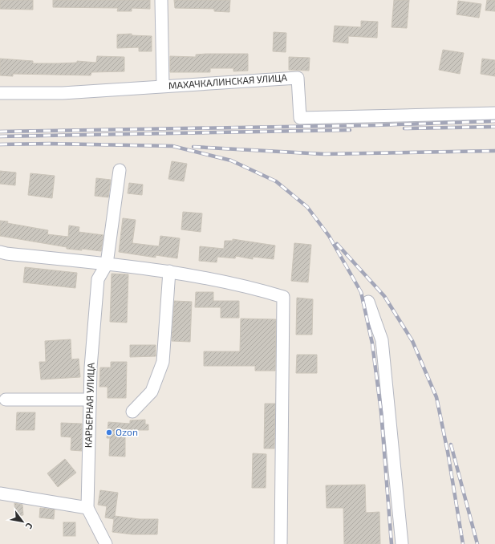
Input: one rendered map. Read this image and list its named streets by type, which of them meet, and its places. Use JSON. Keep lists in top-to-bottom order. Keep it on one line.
{"streets":{"street":["МАХАЧКАЛИНСКАЯ УЛИЦА","КАРЬЕРНАЯ УЛИЦА"]},"places":["Ozon"],"north":"bottom right"}
